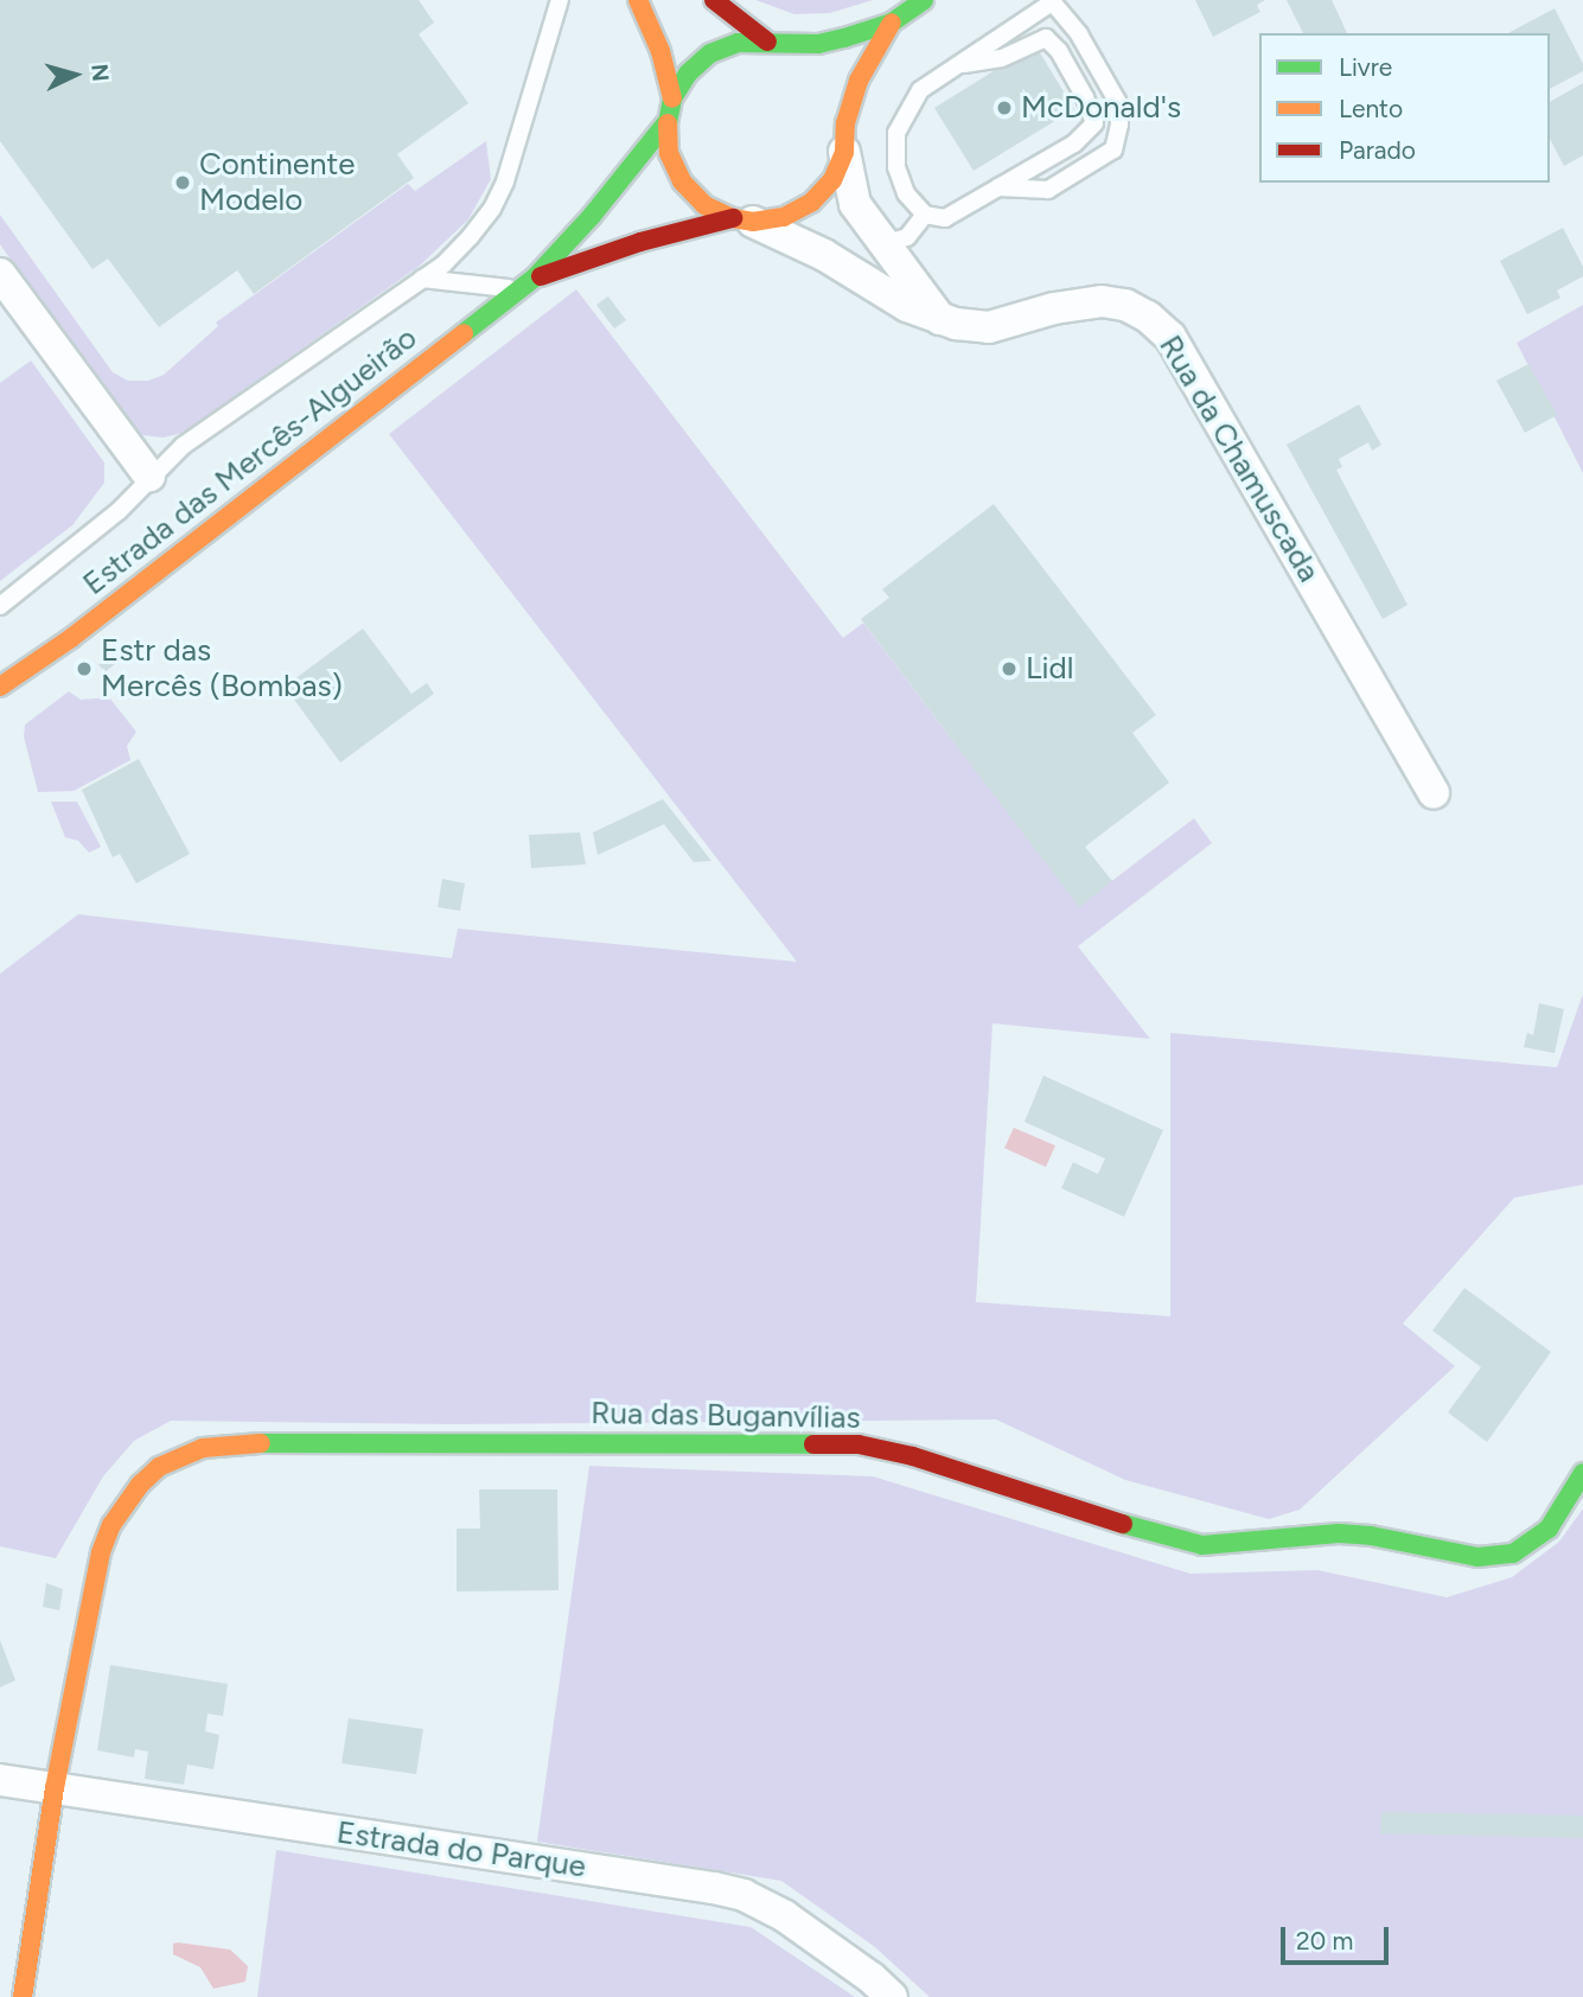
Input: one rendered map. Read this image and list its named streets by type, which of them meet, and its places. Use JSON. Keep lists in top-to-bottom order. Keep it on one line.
{"streets":{"street":["Rua da Chamuscada","Estrada das Mercês-Algueirão","Rua das Buganvílias","Estrada do Parque"]},"crossings":[["Rua da Chamuscada","Estrada das Mercês-Algueirão"],["Rua das Buganvílias","Estrada do Parque"]],"places":["McDonald's","Continente Modelo","Estr das Mercês (Bombas)","Lidl"],"legend":["Livre","Lento","Parado"],"scale_bar":"20 m","north":"right"}
